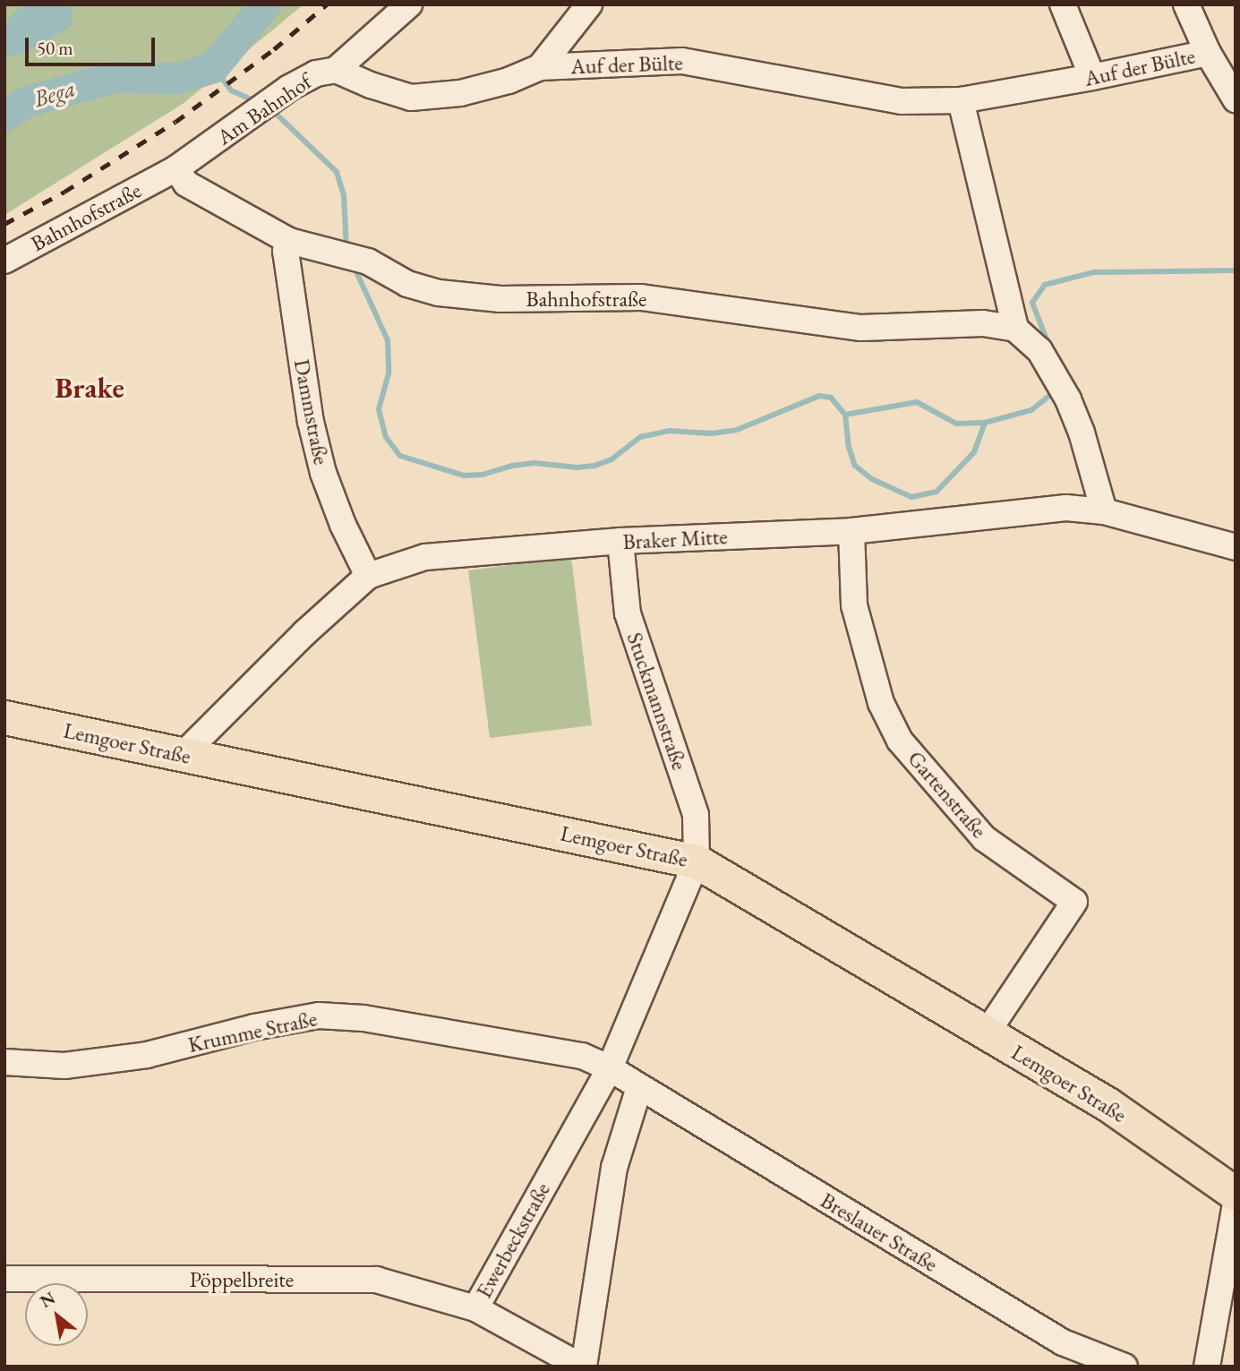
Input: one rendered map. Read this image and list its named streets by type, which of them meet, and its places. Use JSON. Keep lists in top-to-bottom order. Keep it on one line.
{"streets":{"main road":["Lemgoer Straße"],"street":["Auf der Bülte","Am Bahnhof","Bahnhofstraße","Dammstraße","Braker Mitte","Stuckmannstraße","Gartenstraße","Krumme Straße","Breslauer Straße","Ewerbeckstraße","Pöppelbreite"]},"crossings":[["Auf der Bülte","Am Bahnhof"],["Am Bahnhof","Bahnhofstraße"],["Bahnhofstraße","Dammstraße"],["Dammstraße","Braker Mitte"],["Braker Mitte","Stuckmannstraße"],["Braker Mitte","Lemgoer Straße"],["Braker Mitte","Gartenstraße"],["Stuckmannstraße","Lemgoer Straße"],["Stuckmannstraße","Ewerbeckstraße"],["Lemgoer Straße","Gartenstraße"],["Lemgoer Straße","Ewerbeckstraße"],["Krumme Straße","Ewerbeckstraße"],["Breslauer Straße","Ewerbeckstraße"],["Ewerbeckstraße","Pöppelbreite"]],"districts":["Brake"],"water":["Bega"],"scale_bar":"50 m","north":"top left"}
